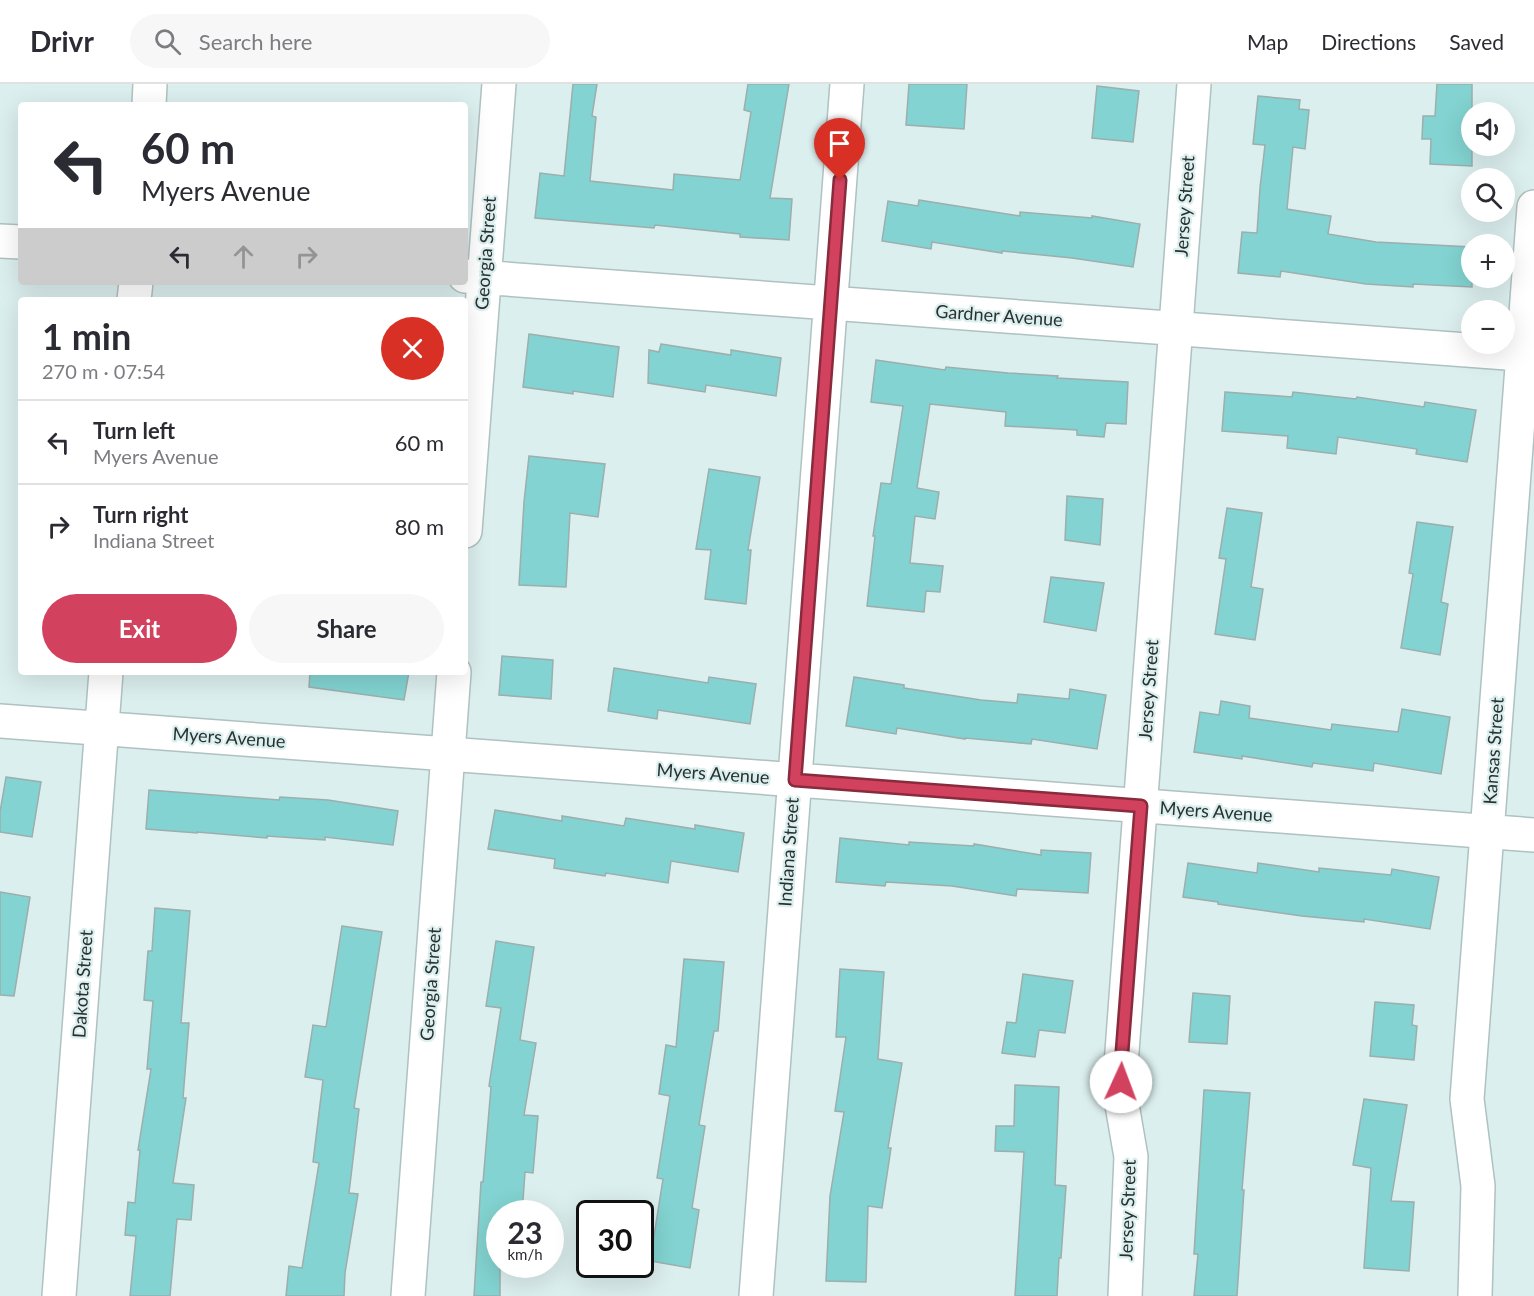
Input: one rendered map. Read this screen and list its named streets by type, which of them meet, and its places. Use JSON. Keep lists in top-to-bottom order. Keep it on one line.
{"streets":{"street":["Jersey Street","Georgia Street","Gardner Avenue","Myers Avenue","Kansas Street","Indiana Street","Dakota Street"]},"crossings":[["Jersey Street","Gardner Avenue"],["Jersey Street","Myers Avenue"],["Georgia Street","Gardner Avenue"],["Georgia Street","Myers Avenue"],["Gardner Avenue","Kansas Street"],["Gardner Avenue","Indiana Street"],["Myers Avenue","Kansas Street"],["Myers Avenue","Indiana Street"],["Myers Avenue","Dakota Street"]],"page":{"header":"Drivr","search":"Search here","nav":["Map","Directions","Saved"],"map_buttons":["+","−"],"turn":["60 m","Myers Avenue"],"heading":["1 min","270 m · 07:54"],"list":[{"name":"Turn left","note":"Myers Avenue","value":"60 m"},{"name":"Turn right","note":"Indiana Street","value":"80 m"}],"buttons":["Exit","Share"],"speed":"23 km/h","limit":"30"}}
